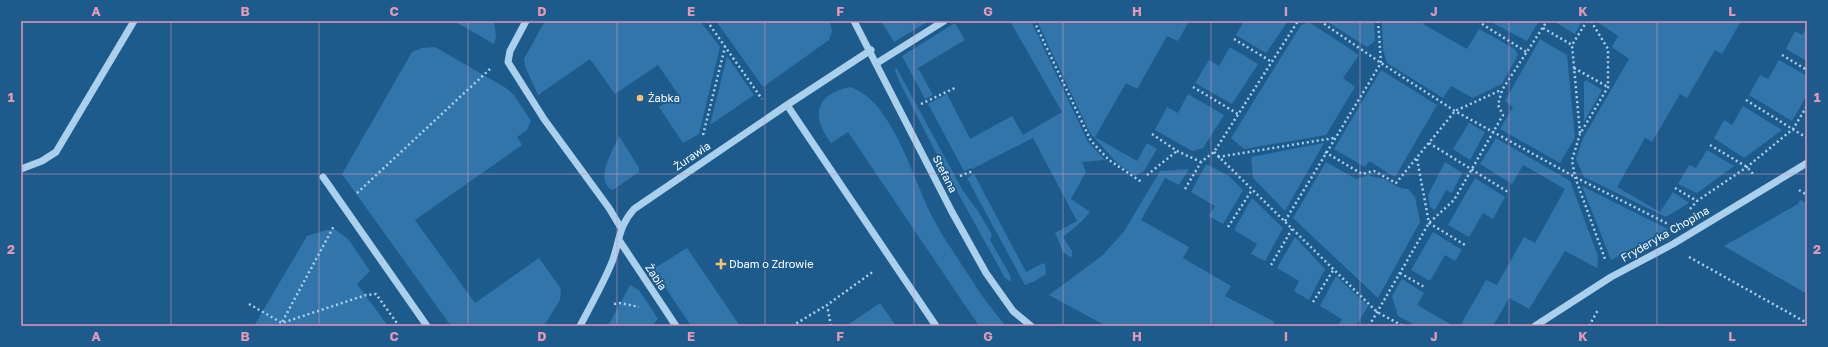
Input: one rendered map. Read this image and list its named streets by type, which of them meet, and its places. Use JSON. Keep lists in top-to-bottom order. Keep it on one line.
{"streets":{"street":["Żurawia","Stefana","Fryderyka Chopina","Żabia"]},"crossings":[["Żurawia","Stefana"],["Żurawia","Żabia"]],"places":{"other":["Żabka"],"health":["Dbam o Zdrowie"]},"grid":{"columns":["A","B","C","D","E","F","G","H","I","J","K","L"],"rows":["1","2"]}}
